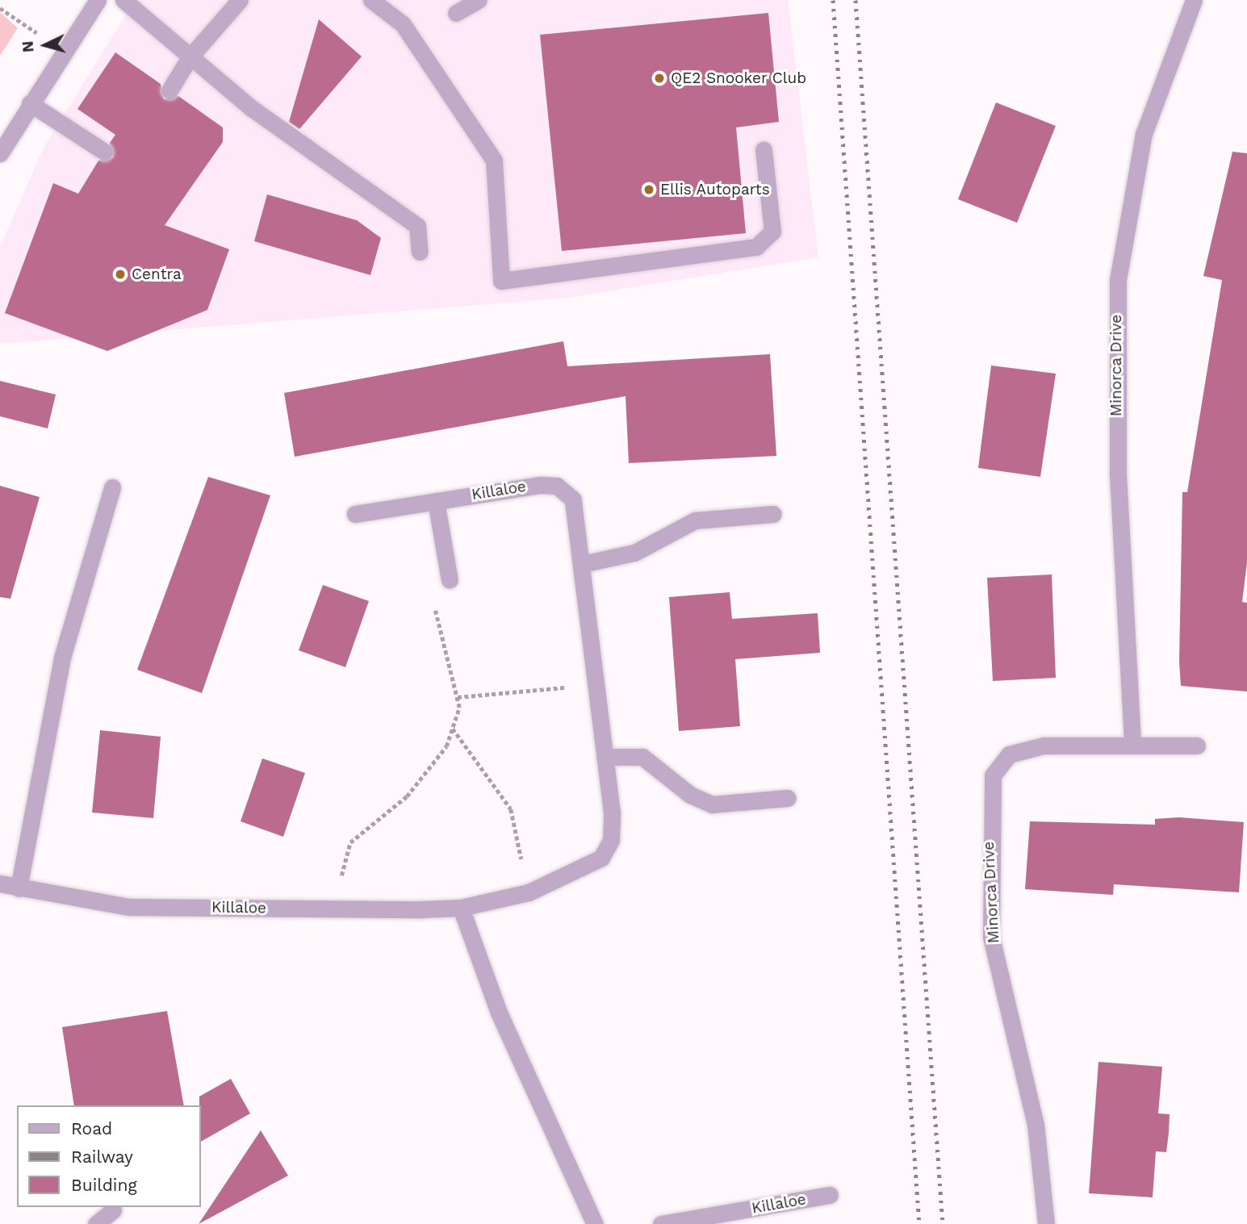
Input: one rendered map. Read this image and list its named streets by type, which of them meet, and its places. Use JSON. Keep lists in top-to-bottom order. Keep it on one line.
{"streets":{"street":["Minorca Drive","Killaloe"]},"places":["QE2 Snooker Club","Ellis Autoparts","Centra"],"legend":["Road","Railway","Building"],"north":"left"}
